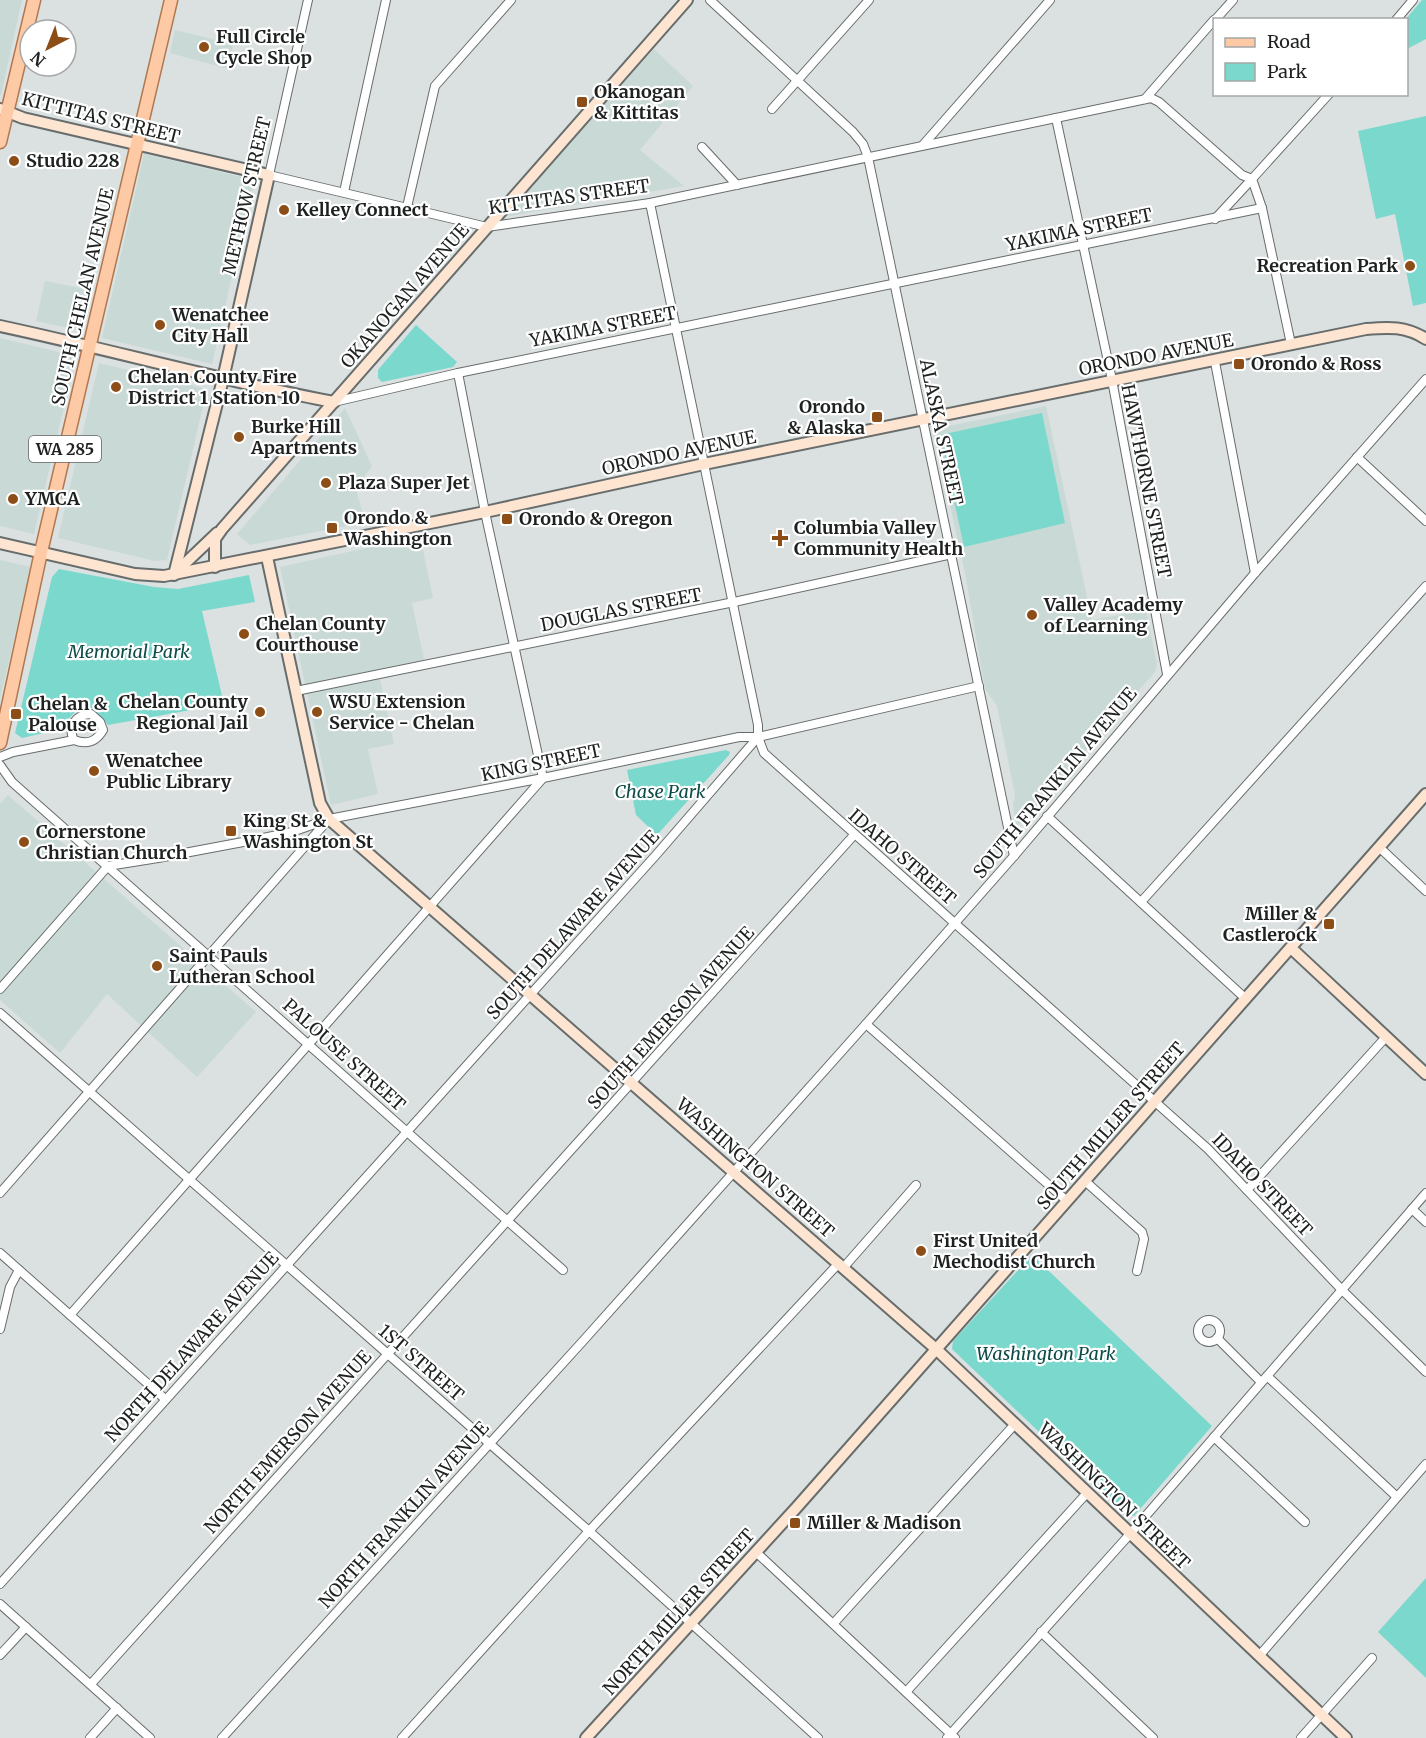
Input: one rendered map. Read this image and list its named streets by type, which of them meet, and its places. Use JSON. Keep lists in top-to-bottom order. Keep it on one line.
{"streets":{"main road":["SOUTH CHELAN AVENUE","WA 285"],"street":["KITTITAS STREET","METHOW STREET","YAKIMA STREET","OKANOGAN AVENUE","ORONDO AVENUE","ALASKA STREET","HAWTHORNE STREET","DOUGLAS STREET","KING STREET","SOUTH FRANKLIN AVENUE","IDAHO STREET","SOUTH DELAWARE AVENUE","SOUTH EMERSON AVENUE","PALOUSE STREET","SOUTH MILLER STREET","WASHINGTON STREET","NORTH DELAWARE AVENUE","1ST STREET","NORTH EMERSON AVENUE","NORTH FRANKLIN AVENUE","NORTH MILLER STREET"]},"crossings":[["KITTITAS STREET","METHOW STREET"],["KITTITAS STREET","OKANOGAN AVENUE"],["KITTITAS STREET","SOUTH CHELAN AVENUE"],["KITTITAS STREET","ALASKA STREET"],["KITTITAS STREET","HAWTHORNE STREET"],["KITTITAS STREET","IDAHO STREET"],["METHOW STREET","YAKIMA STREET"],["METHOW STREET","ORONDO AVENUE"],["YAKIMA STREET","OKANOGAN AVENUE"],["YAKIMA STREET","SOUTH CHELAN AVENUE"],["YAKIMA STREET","ALASKA STREET"],["YAKIMA STREET","HAWTHORNE STREET"],["YAKIMA STREET","IDAHO STREET"],["OKANOGAN AVENUE","ORONDO AVENUE"],["SOUTH CHELAN AVENUE","ORONDO AVENUE"],["ORONDO AVENUE","ALASKA STREET"],["ORONDO AVENUE","HAWTHORNE STREET"],["ORONDO AVENUE","IDAHO STREET"],["ORONDO AVENUE","WASHINGTON STREET"],["ALASKA STREET","DOUGLAS STREET"],["ALASKA STREET","KING STREET"],["ALASKA STREET","SOUTH FRANKLIN AVENUE"],["HAWTHORNE STREET","SOUTH FRANKLIN AVENUE"],["DOUGLAS STREET","IDAHO STREET"],["DOUGLAS STREET","WASHINGTON STREET"],["KING STREET","IDAHO STREET"],["KING STREET","SOUTH DELAWARE AVENUE"],["KING STREET","PALOUSE STREET"],["KING STREET","WASHINGTON STREET"],["SOUTH FRANKLIN AVENUE","IDAHO STREET"],["SOUTH FRANKLIN AVENUE","WASHINGTON STREET"],["SOUTH FRANKLIN AVENUE","NORTH FRANKLIN AVENUE"],["IDAHO STREET","SOUTH DELAWARE AVENUE"],["IDAHO STREET","SOUTH EMERSON AVENUE"],["IDAHO STREET","SOUTH MILLER STREET"],["SOUTH DELAWARE AVENUE","PALOUSE STREET"],["SOUTH DELAWARE AVENUE","WASHINGTON STREET"],["SOUTH DELAWARE AVENUE","NORTH DELAWARE AVENUE"],["SOUTH EMERSON AVENUE","PALOUSE STREET"],["SOUTH EMERSON AVENUE","WASHINGTON STREET"],["SOUTH EMERSON AVENUE","NORTH EMERSON AVENUE"],["PALOUSE STREET","NORTH DELAWARE AVENUE"],["PALOUSE STREET","NORTH EMERSON AVENUE"],["SOUTH MILLER STREET","WASHINGTON STREET"],["SOUTH MILLER STREET","NORTH MILLER STREET"],["NORTH DELAWARE AVENUE","1ST STREET"],["1ST STREET","NORTH EMERSON AVENUE"],["1ST STREET","NORTH FRANKLIN AVENUE"],["1ST STREET","NORTH MILLER STREET"]],"parks":["Memorial Park","Chase Park","Washington Park"],"places":{"other":["Full Circle Cycle Shop","Studio 228","Kelley Connect","Recreation Park","Wenatchee City Hall","Chelan County Fire District 1 Station 10","Burke Hill Apartments","Plaza Super Jet","YMCA","Valley Academy of Learning","Chelan County Courthouse","Chelan County Regional Jail","WSU Extension Service - Chelan","Wenatchee Public Library","Cornerstone Christian Church","Saint Pauls Lutheran School","First United Mechodist Church"],"transit":["Okanogan & Kittitas","Orondo & Ross","Orondo & Alaska","Orondo & Oregon","Orondo & Washington","Chelan & Palouse","King St & Washington St","Miller & Castlerock","Miller & Madison"],"health":["Columbia Valley Community Health"]},"legend":["Road","Park"],"north":"bottom left"}
